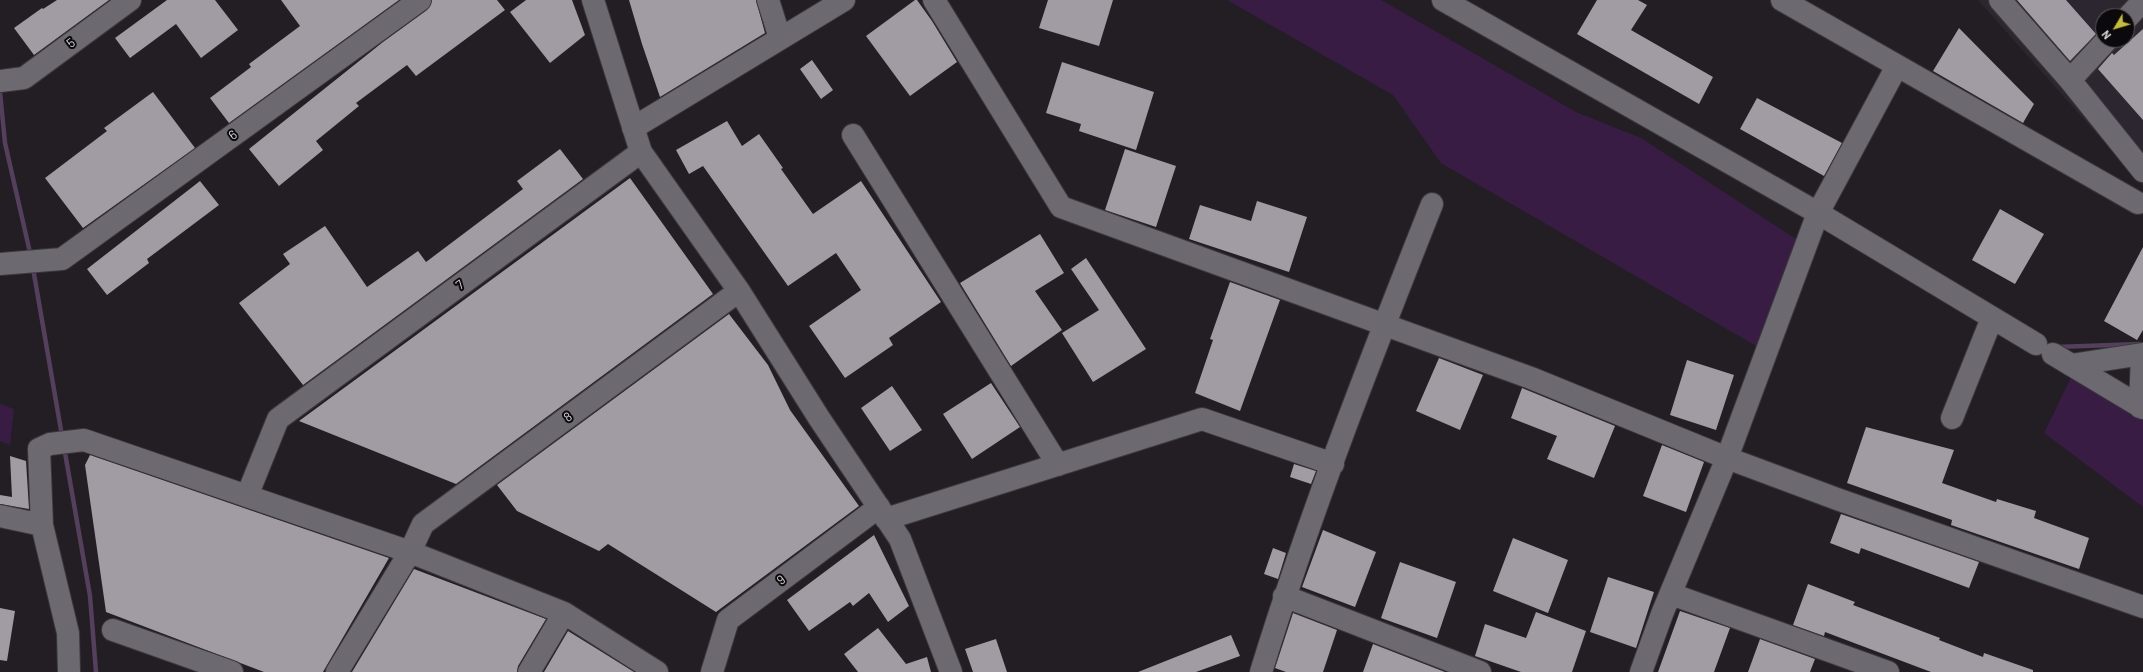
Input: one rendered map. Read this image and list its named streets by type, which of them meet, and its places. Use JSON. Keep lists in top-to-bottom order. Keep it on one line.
{"streets":{"street":["5","6","7","8","9"]},"north":"bottom left"}
